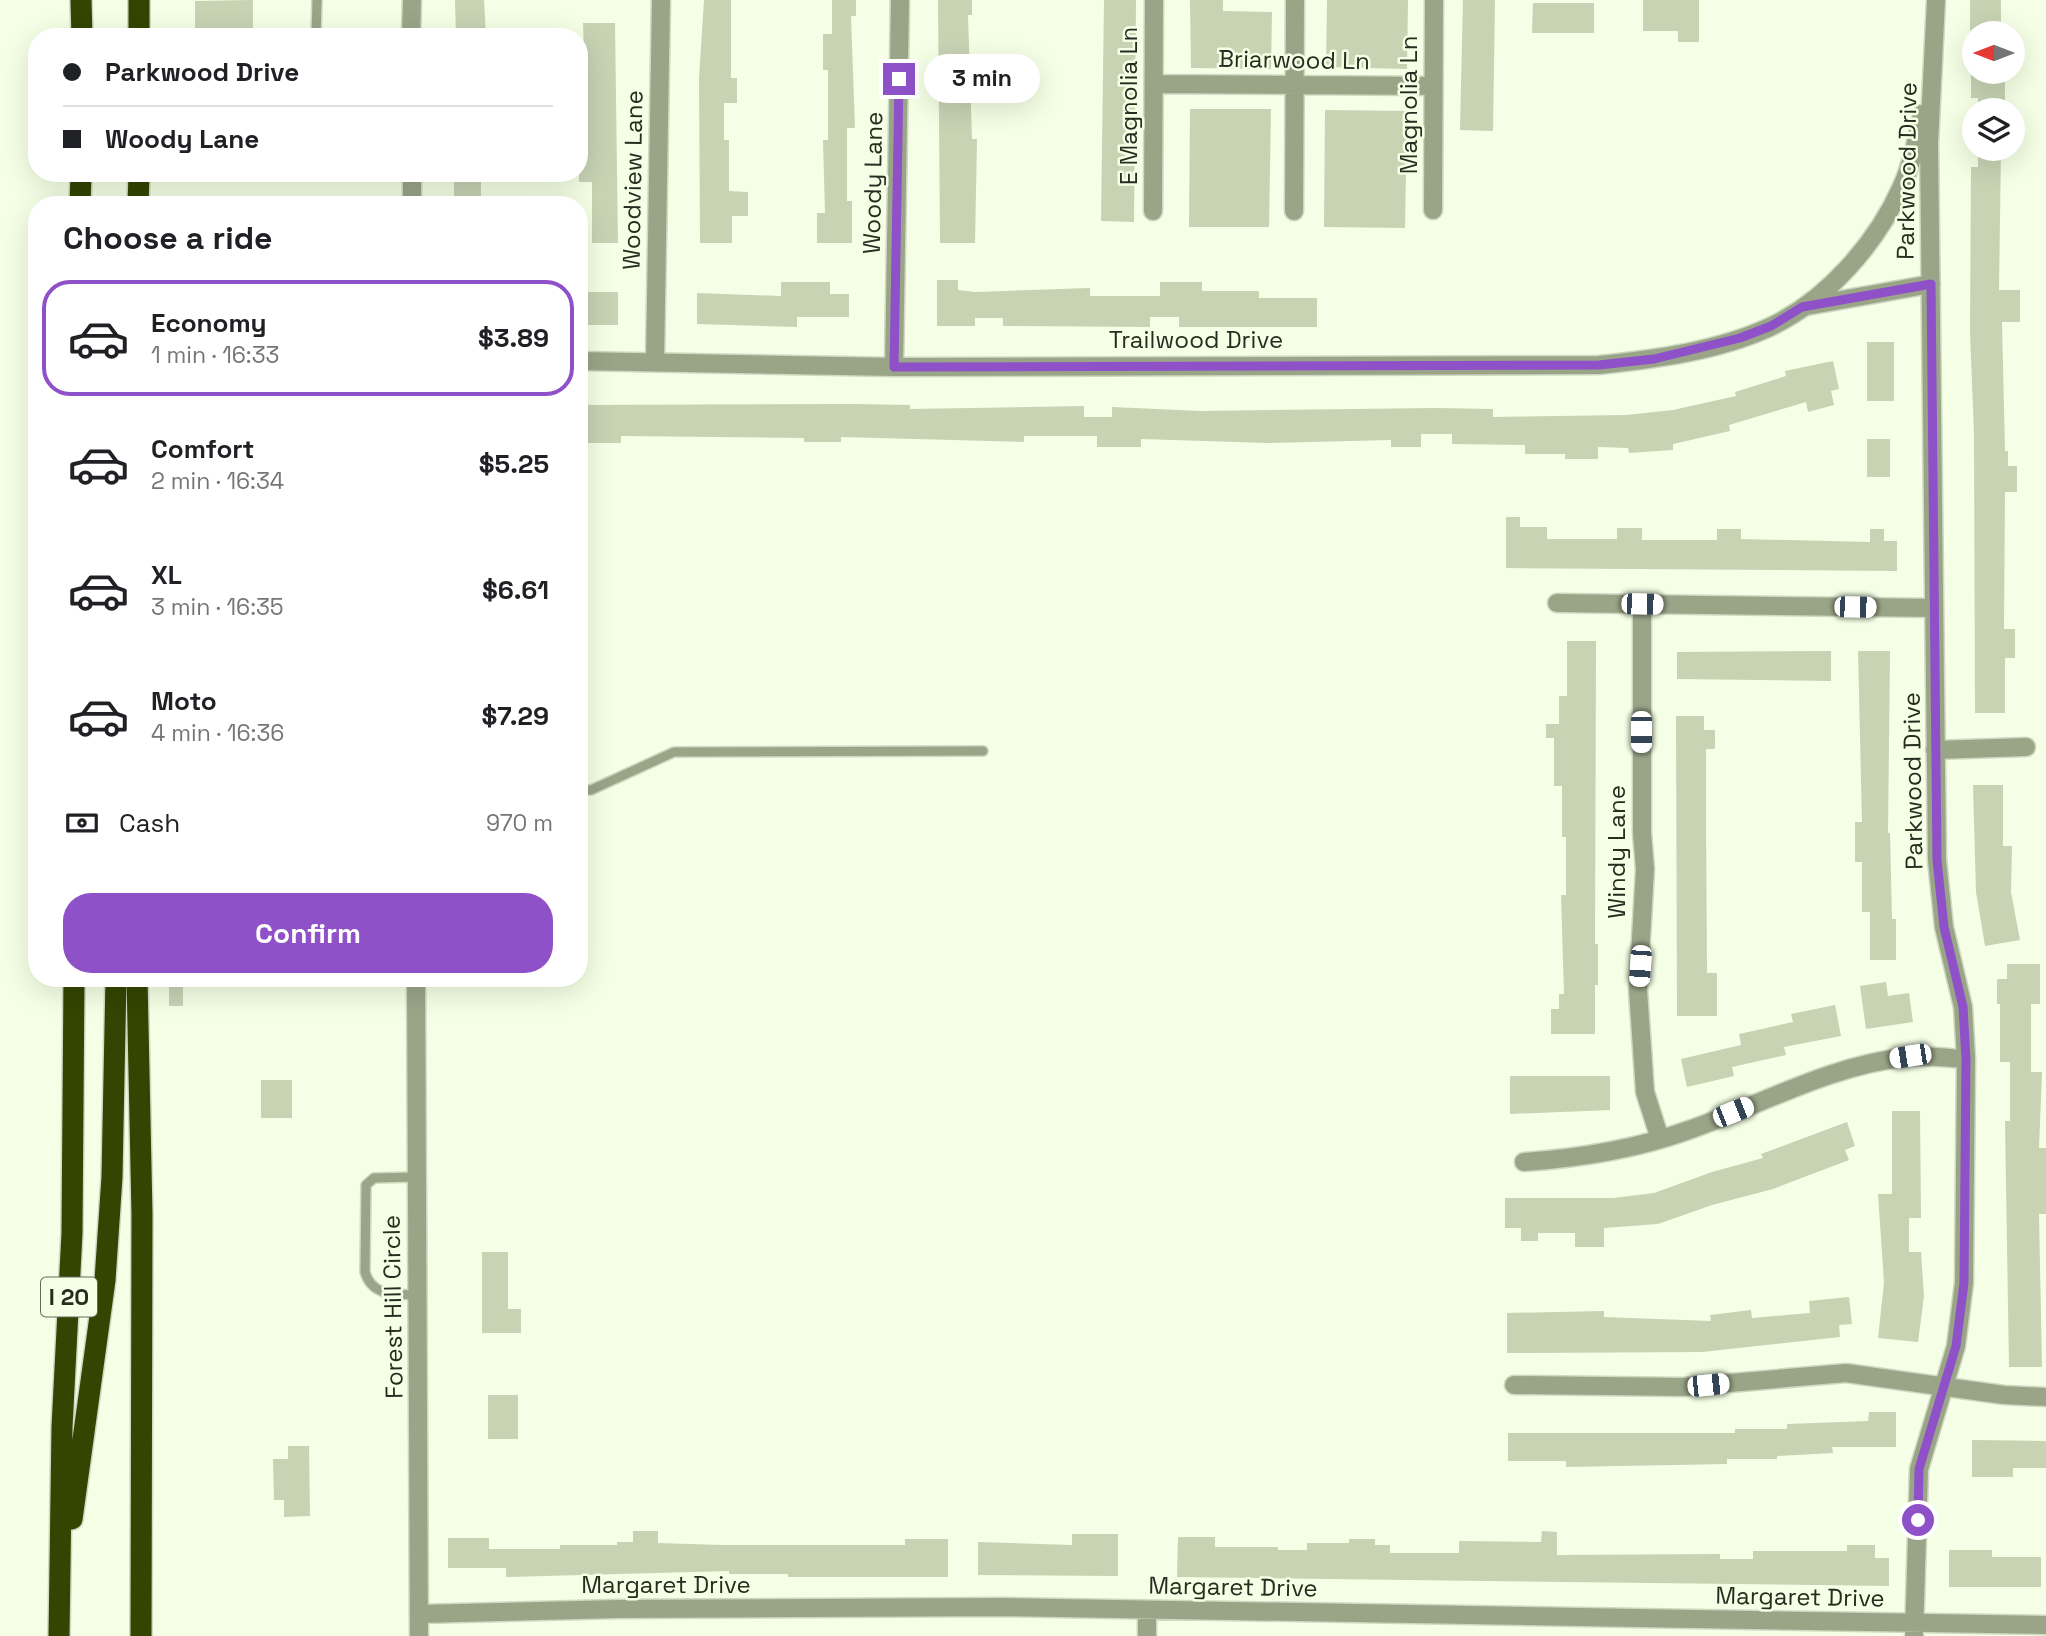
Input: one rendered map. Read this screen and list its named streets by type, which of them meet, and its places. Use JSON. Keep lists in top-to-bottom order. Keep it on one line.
{"streets":{"highway":["I 20"],"street":["Briarwood Ln","Magnolia Ln","E Magnolia Ln","Parkwood Drive","Woodview Lane","Woody Lane","Trailwood Drive","Windy Lane","Forest Hill Circle","Margaret Drive"]},"crossings":[["Briarwood Ln","Magnolia Ln"],["Briarwood Ln","E Magnolia Ln"],["Parkwood Drive","Trailwood Drive"],["Parkwood Drive","Margaret Drive"],["Woodview Lane","Trailwood Drive"],["Woody Lane","Trailwood Drive"],["Forest Hill Circle","Margaret Drive"]],"north":"left","page":{"banner":["Parkwood Drive","Woody Lane"],"bubble":"3 min","heading":"Choose a ride","list":[{"name":"Economy","note":"1 min · 16:33","value":"$3.89"},{"name":"Comfort","note":"2 min · 16:34","value":"$5.25"},{"name":"XL","note":"3 min · 16:35","value":"$6.61"},{"name":"Moto","note":"4 min · 16:36","value":"$7.29"}],"pay":["Cash","970 m"],"buttons":"Confirm"}}
